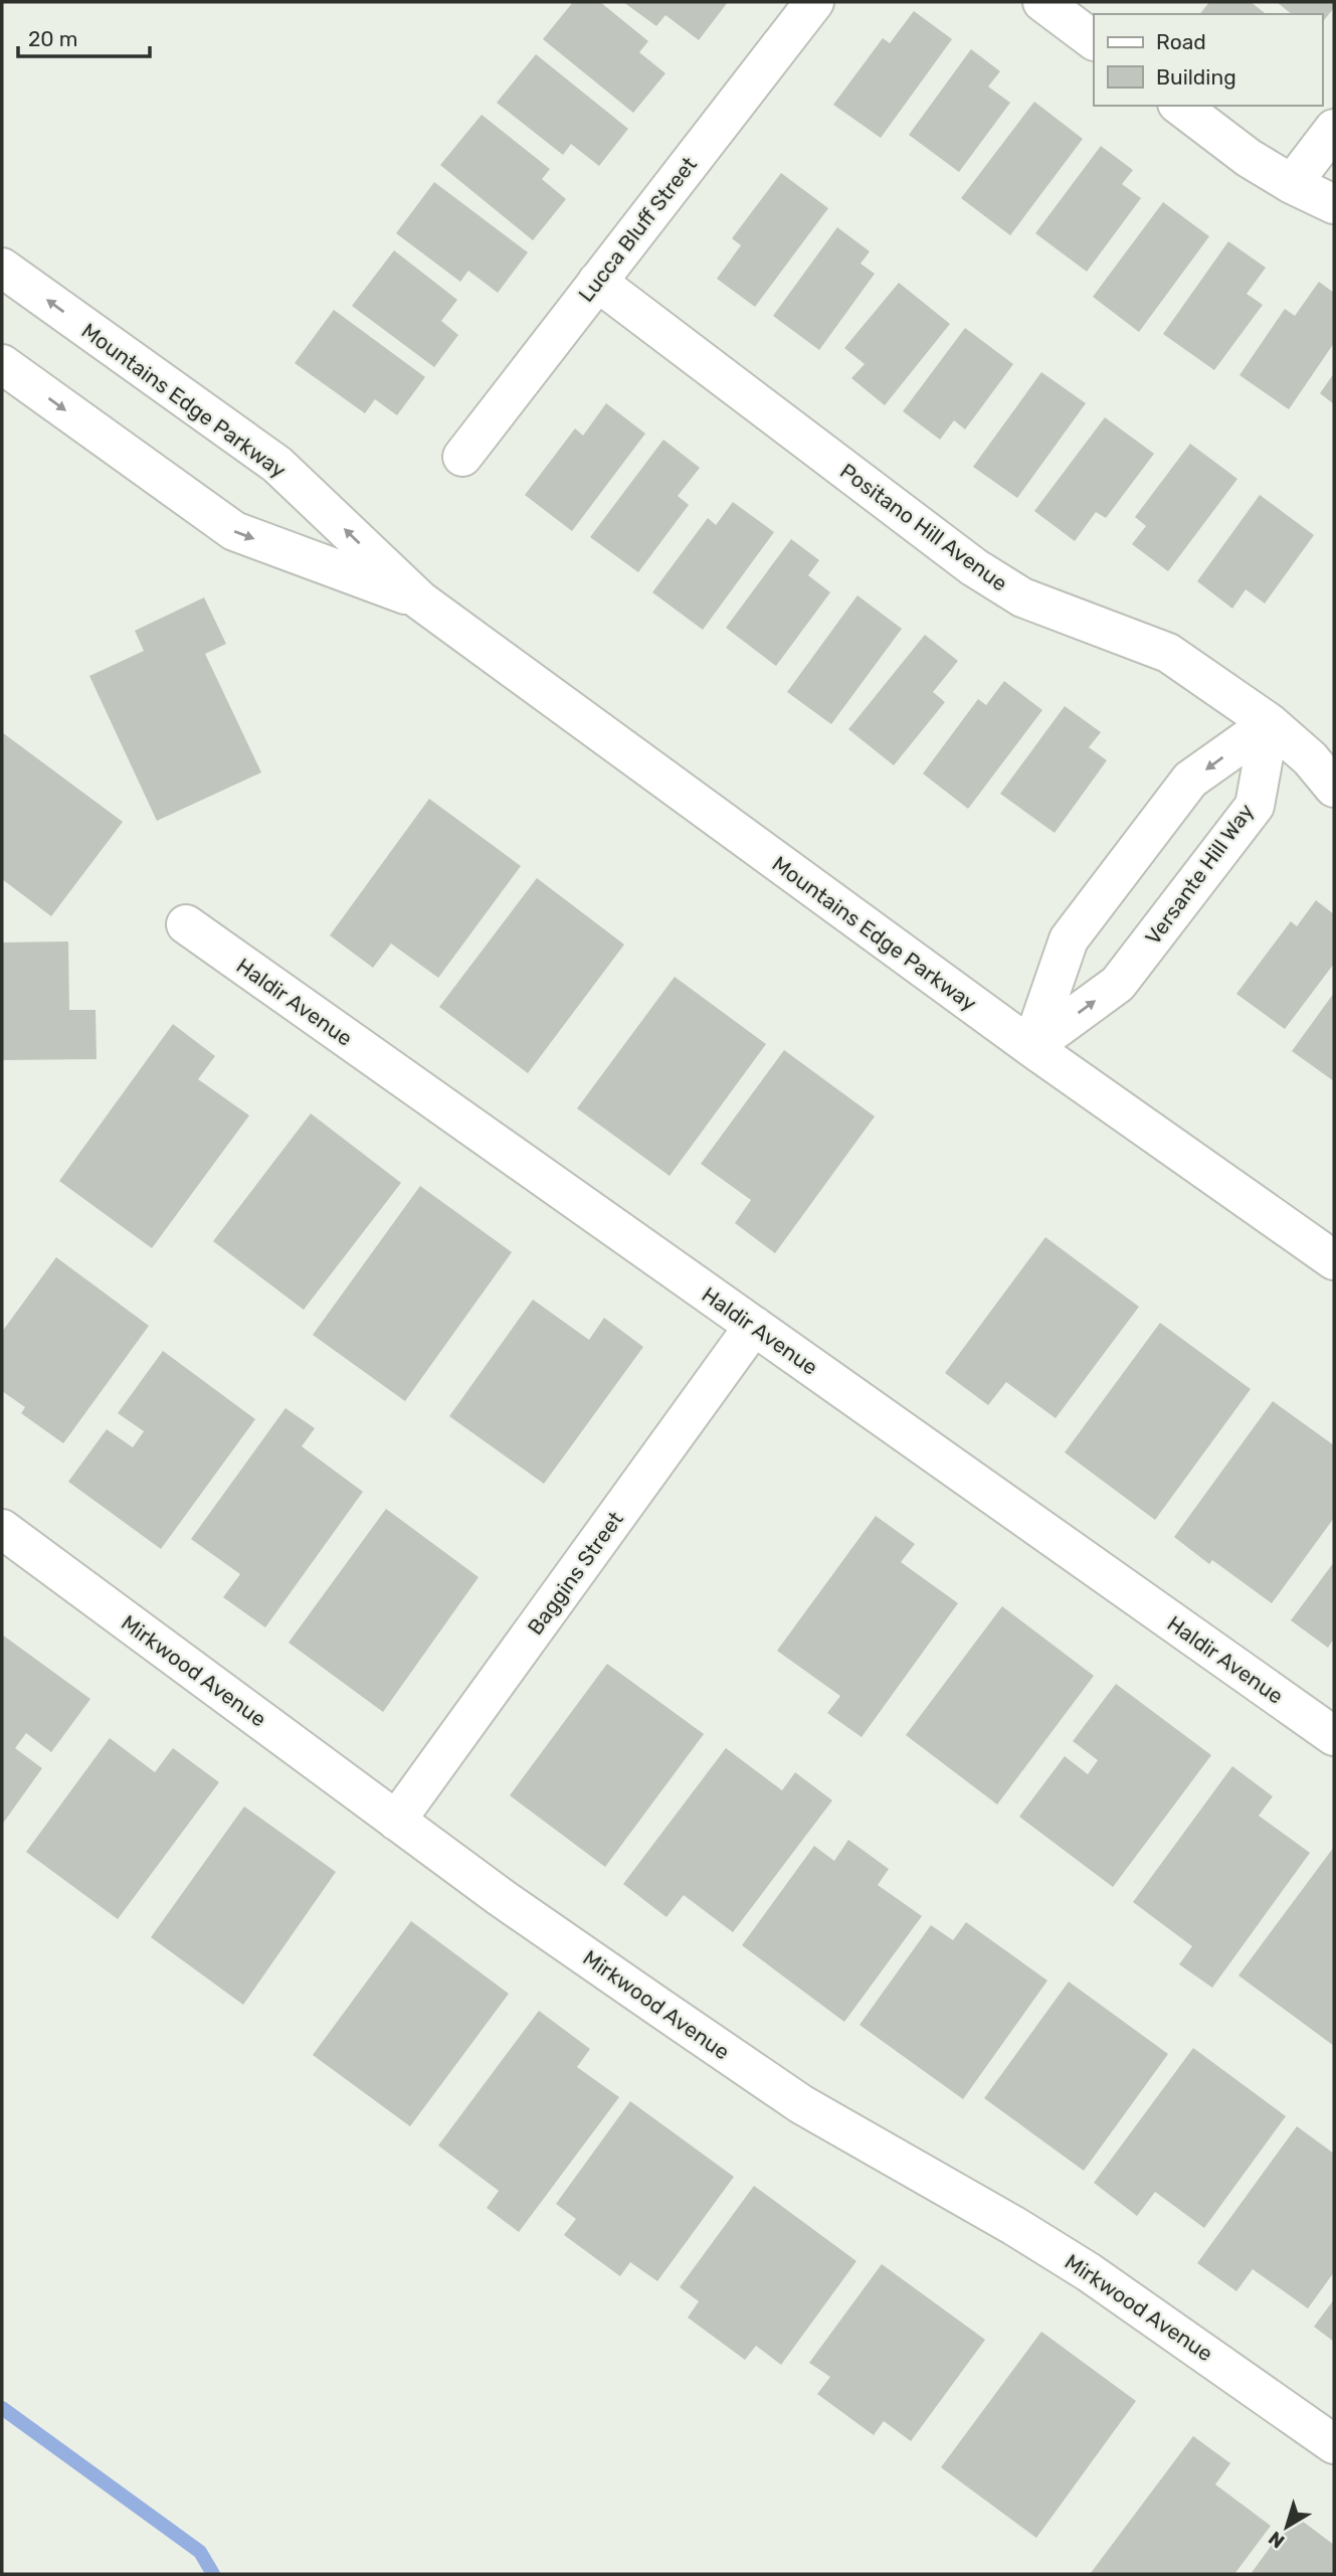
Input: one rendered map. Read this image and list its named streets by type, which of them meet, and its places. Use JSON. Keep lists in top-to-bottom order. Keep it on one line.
{"streets":{"street":["Lucca Bluff Street","Mountains Edge Parkway","Positano Hill Avenue","Versante Hill Way","Haldir Avenue","Baggins Street","Mirkwood Avenue"]},"crossings":[["Lucca Bluff Street","Positano Hill Avenue"],["Mountains Edge Parkway","Versante Hill Way"],["Positano Hill Avenue","Versante Hill Way"],["Haldir Avenue","Baggins Street"],["Baggins Street","Mirkwood Avenue"]],"legend":["Road","Building"],"scale_bar":"20 m","north":"bottom left"}
